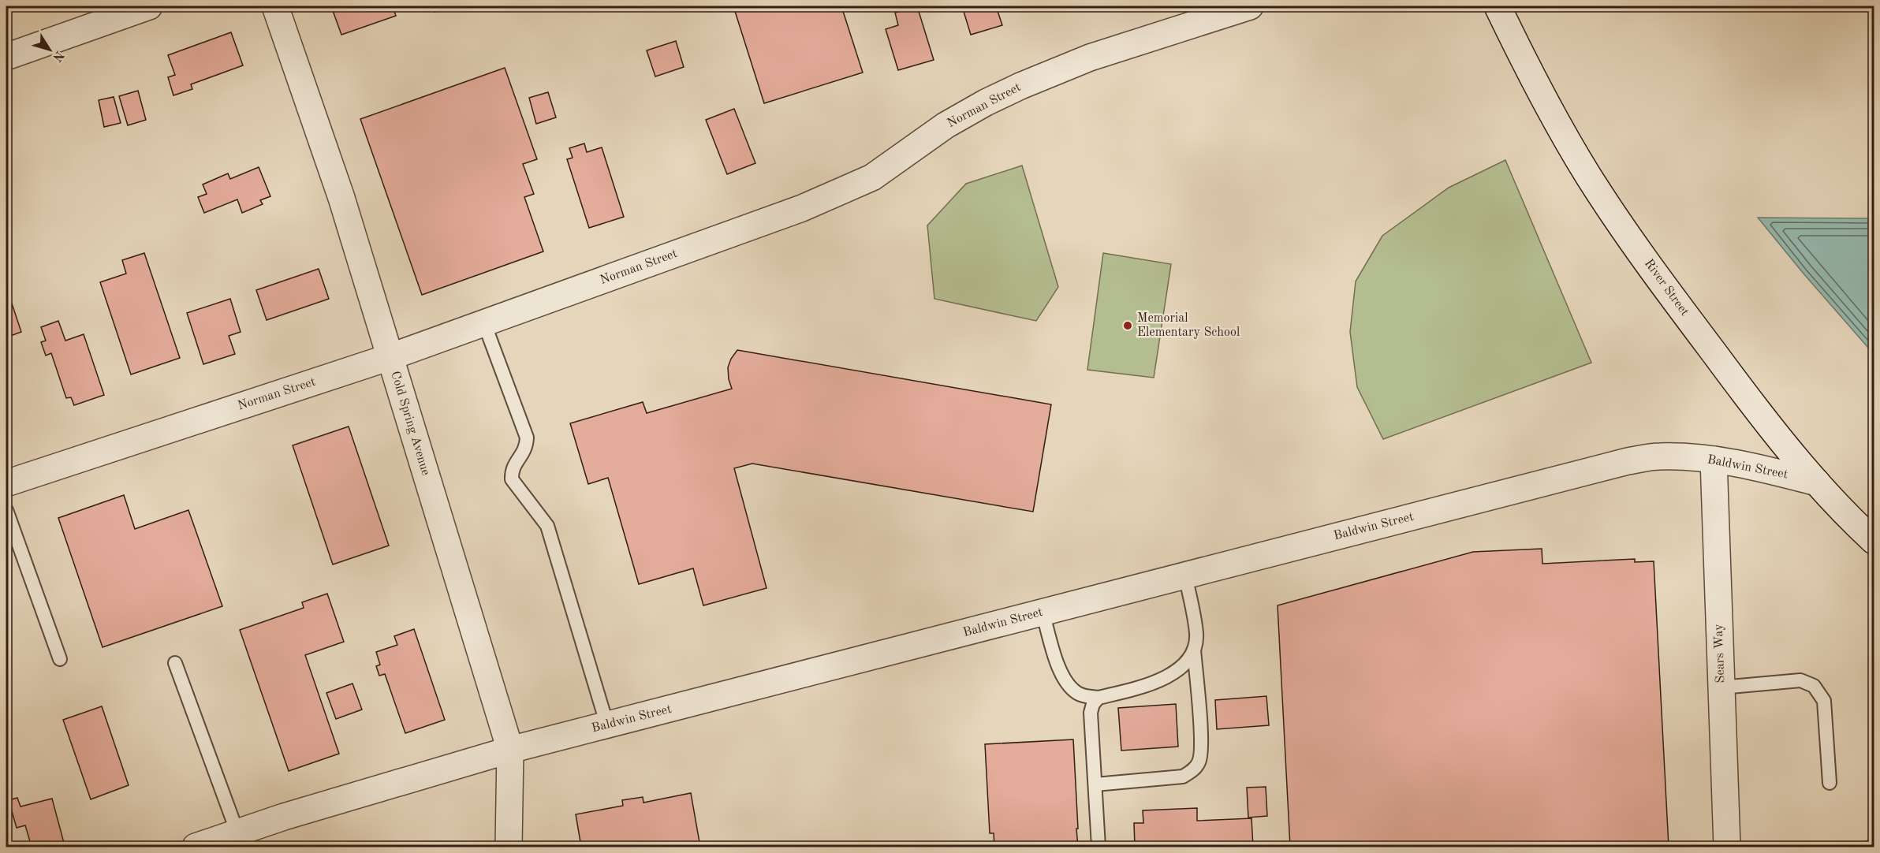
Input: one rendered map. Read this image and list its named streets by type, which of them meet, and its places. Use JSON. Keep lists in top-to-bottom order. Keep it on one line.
{"streets":{"street":["Norman Street","River Street","Cold Spring Avenue","Baldwin Street","Sears Way"]},"crossings":[["Norman Street","Cold Spring Avenue"],["River Street","Baldwin Street"],["Cold Spring Avenue","Baldwin Street"],["Baldwin Street","Sears Way"]],"places":["Memorial Elementary School"],"north":"bottom right"}
